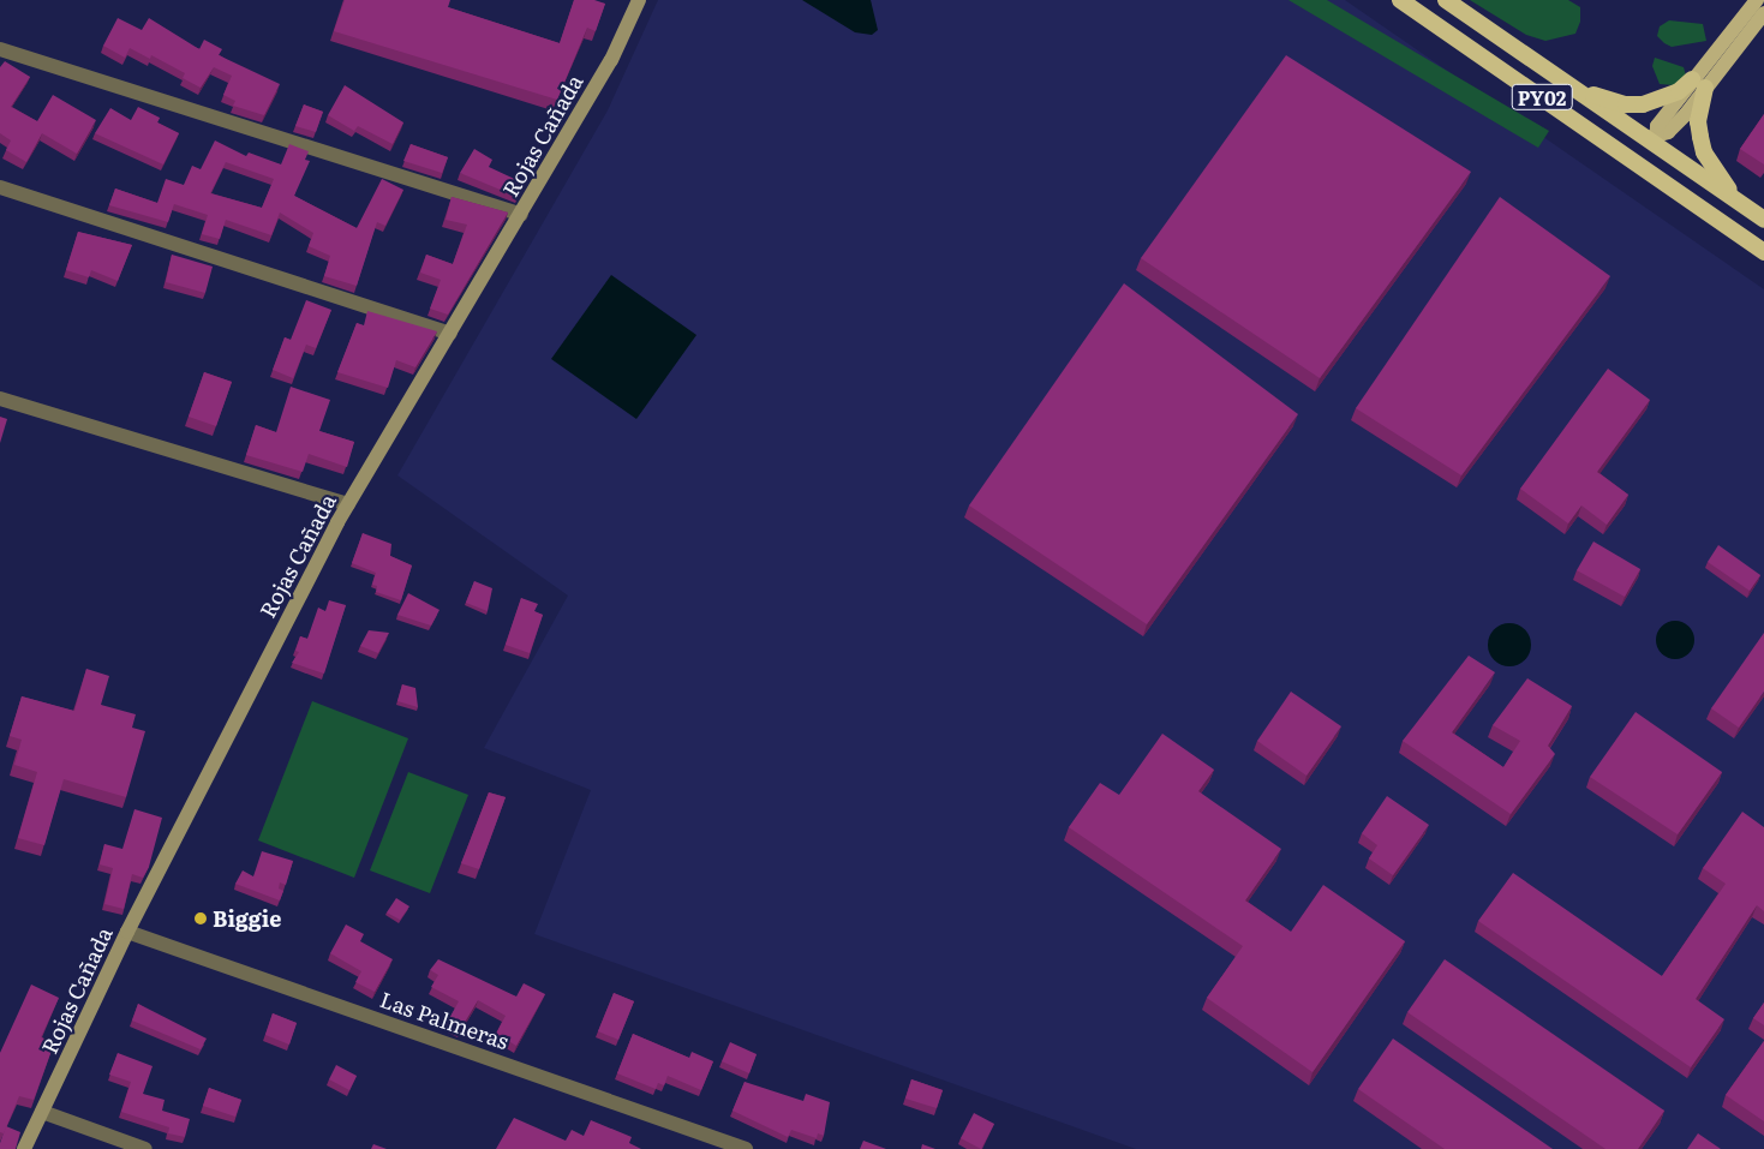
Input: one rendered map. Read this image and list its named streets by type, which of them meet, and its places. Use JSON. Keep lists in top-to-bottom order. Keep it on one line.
{"streets":{"highway":["PY02"],"main road":["Rojas Cañada"],"street":["Las Palmeras"]},"crossings":[["Rojas Cañada","Las Palmeras"]],"places":["Biggie"]}
